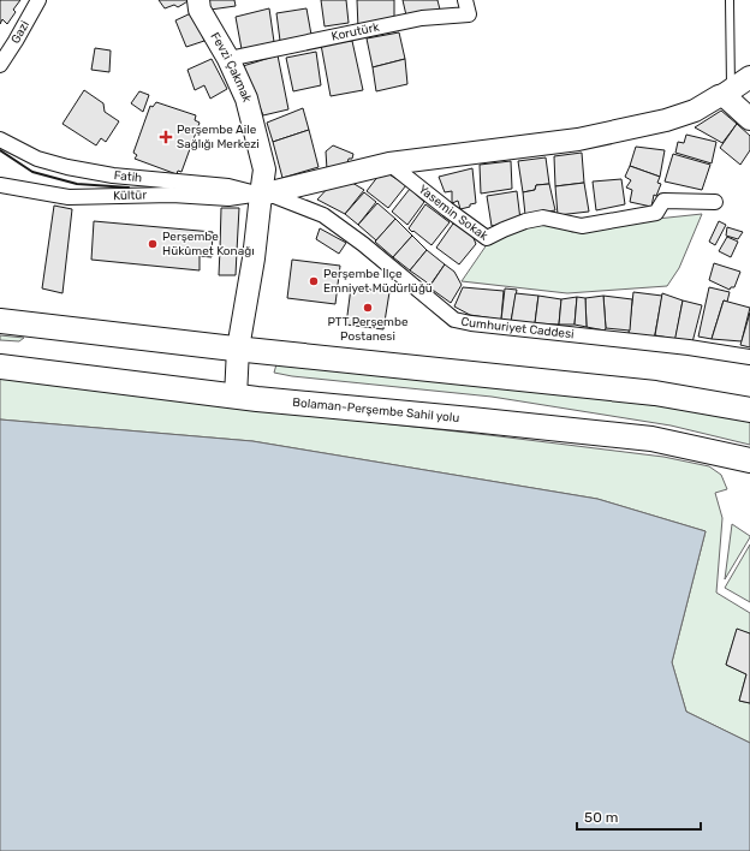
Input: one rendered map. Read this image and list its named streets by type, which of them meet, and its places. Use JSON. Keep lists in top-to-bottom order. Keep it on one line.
{"streets":{"main road":["Bolaman-Perşembe Sahil yolu"],"street":["Gazi","Korutürk","Fevzi Çakmak","Fatih","Kültür","Yasemin Sokak","Cumhuriyet Caddesi"]},"crossings":[["Korutürk","Fevzi Çakmak"],["Fevzi Çakmak","Fatih"],["Fevzi Çakmak","Kültür"],["Fevzi Çakmak","Cumhuriyet Caddesi"],["Fevzi Çakmak","Bolaman-Perşembe Sahil yolu"],["Fatih","Kültür"],["Fatih","Cumhuriyet Caddesi"],["Kültür","Cumhuriyet Caddesi"]],"places":{"health":["Perşembe Aile Sağlığı Merkezi"],"other":["Perşembe Hükûmet Konağı","Perşembe İlçe Emniyet Müdürlüğü","PTT Perşembe Postanesi"]},"scale_bar":"50 m"}
